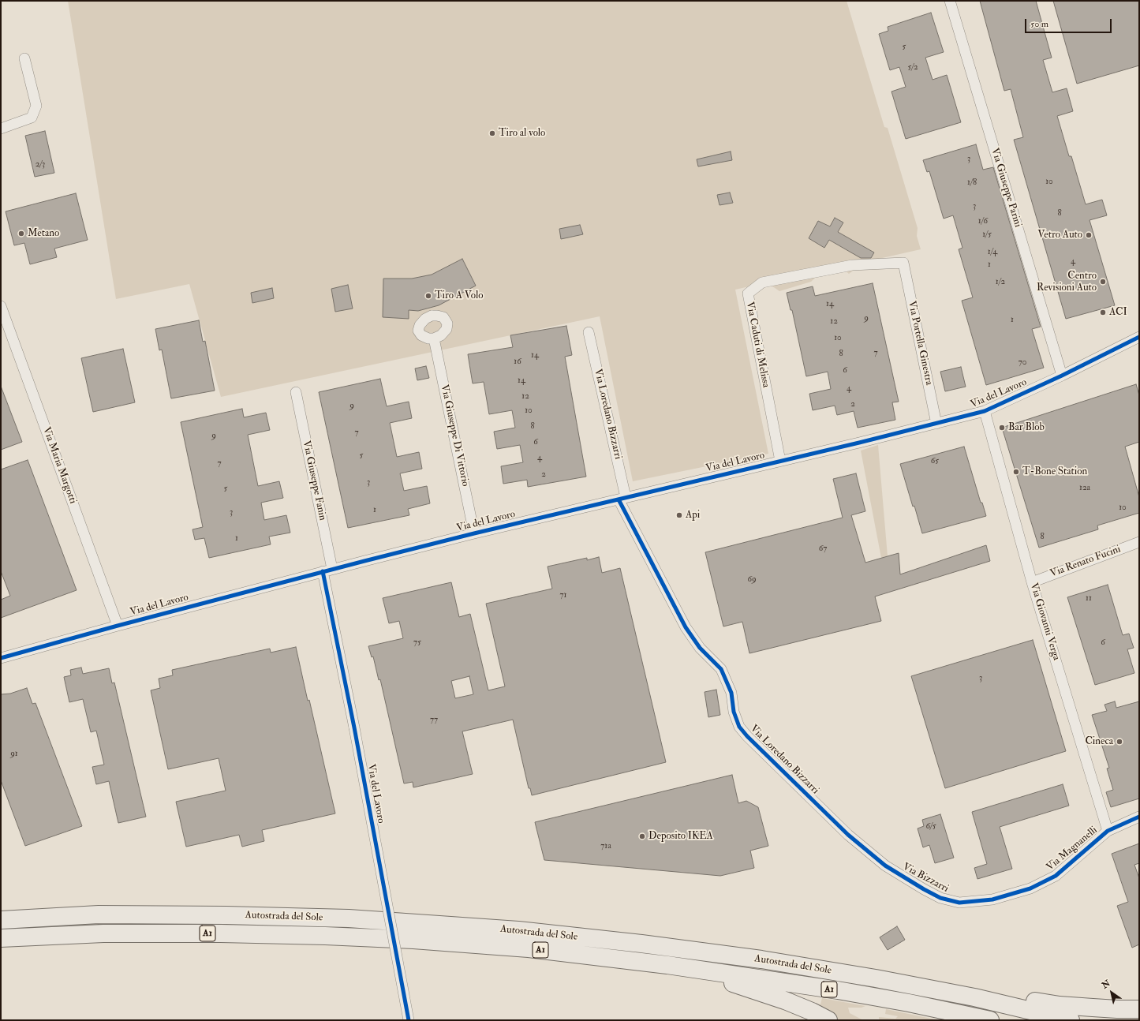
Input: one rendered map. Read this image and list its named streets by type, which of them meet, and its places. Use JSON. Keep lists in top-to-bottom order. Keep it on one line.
{"streets":{"highway":["Autostrada del Sole","A1"],"street":["Via Giuseppe Parini","Via Portella Ginestra","Via Caduti di Melissa","Via del Lavoro","Via Loredano Bizzarri","Via Giuseppe Di Vittorio","Via Maria Margotti","Via Giuseppe Fanin","Via Renato Fucini","Via Giovanni Verga","Via Magnanelli","Via Bizzarri"]},"crossings":[["Via Giuseppe Parini","Via del Lavoro"],["Via Portella Ginestra","Via Caduti di Melissa"],["Via Portella Ginestra","Via del Lavoro"],["Via Caduti di Melissa","Via del Lavoro"],["Via del Lavoro","Via Loredano Bizzarri"],["Via del Lavoro","Via Giuseppe Di Vittorio"],["Via del Lavoro","Via Maria Margotti"],["Via del Lavoro","Via Giuseppe Fanin"],["Via del Lavoro","Via Giovanni Verga"],["Via Loredano Bizzarri","Via Bizzarri"],["Via Renato Fucini","Via Giovanni Verga"],["Via Giovanni Verga","Via Magnanelli"],["Via Magnanelli","Via Bizzarri"]],"places":["Tiro al volo","Metano","Vetro Auto","Centro Revisioni Auto","Tiro A Volo","ACI","Bar Blob","T-Bone Station","Api","Cineca","Deposito IKEA"],"house_numbers":["5","5/2","3","2/3","10","1/8","3","8","1/6","1/5","1/4","4","1","1/2","14","9","1","12","10","7","8","14","16","70","6","14","4","12","2","9","10","8","7","9","6","5","4","65","7","2","3","12a","5","10","1","3","8","1","67","69","71","11","75","6","3","77","91","6/5","71a"],"scale_bar":"50 m","north":"top left"}
